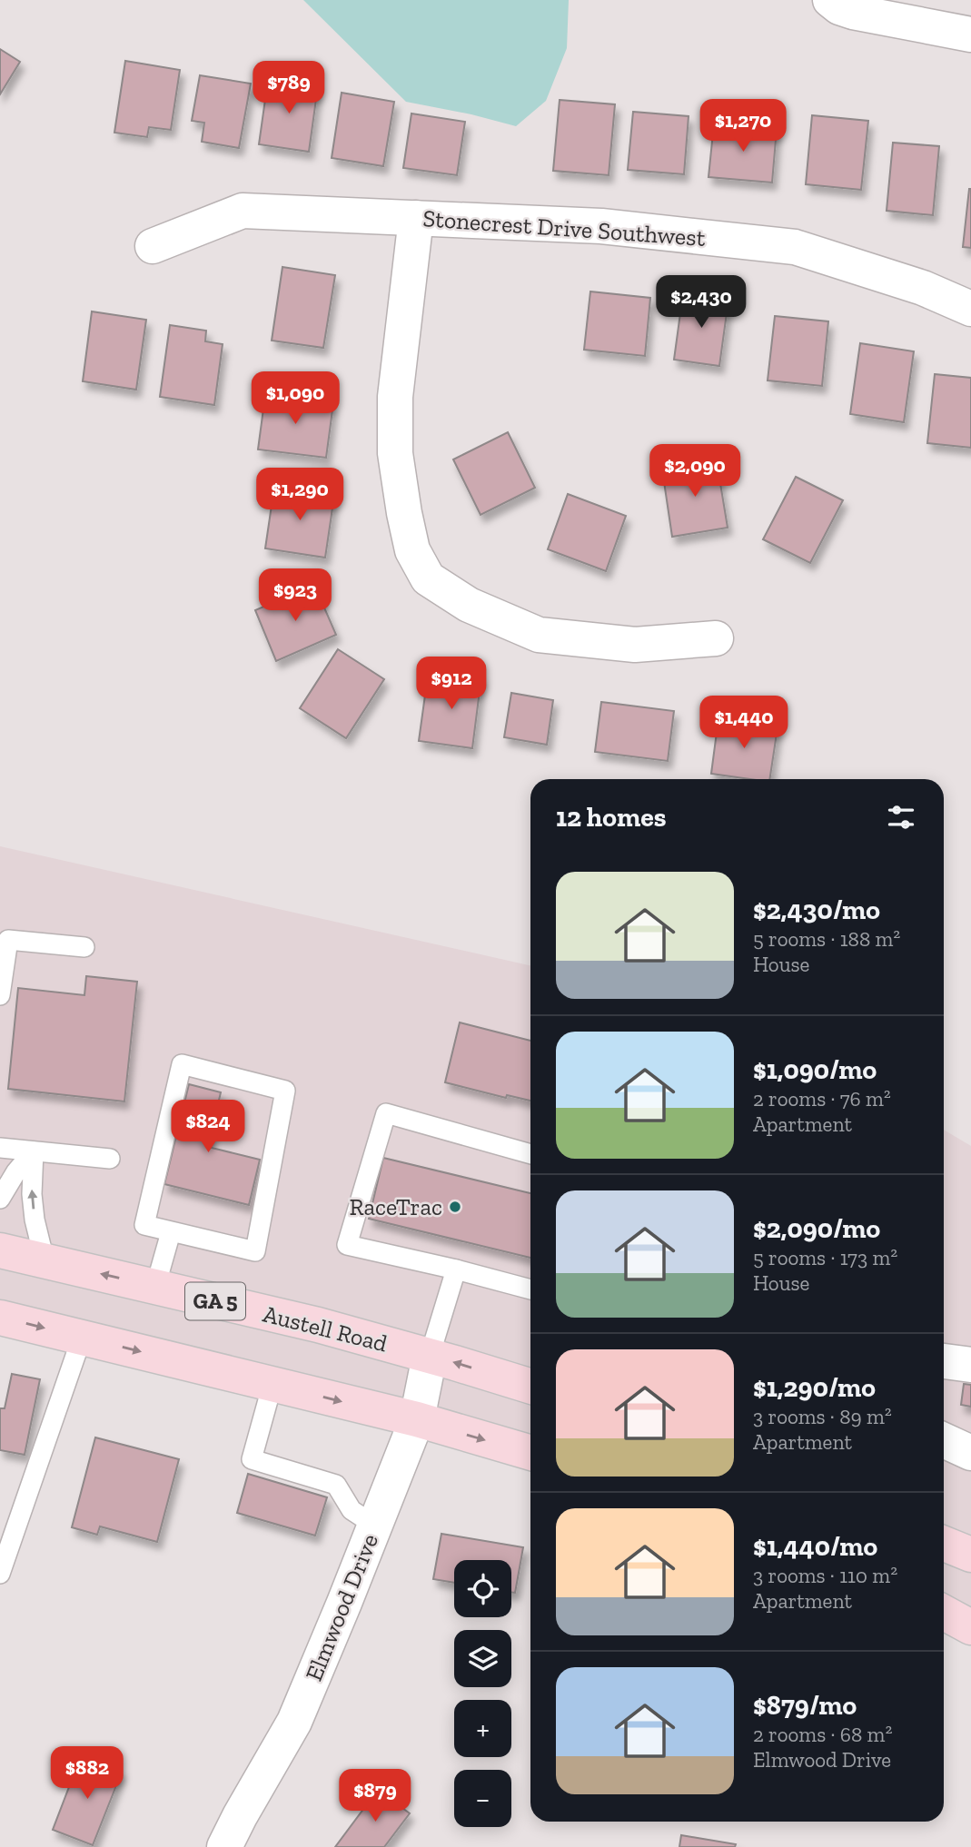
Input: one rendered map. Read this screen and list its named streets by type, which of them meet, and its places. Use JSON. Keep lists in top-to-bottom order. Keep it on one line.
{"streets":{"main road":["GA 5","Austell Road"],"street":["Stonecrest Drive Southwest","Elmwood Drive"]},"crossings":[["Austell Road","Elmwood Drive"]],"places":["RaceTrac"],"page":{"price":["$789","$1,270","$2,430","$1,090","$2,090","$1,290","$923","$912","$1,440","$824","$882","$879"],"heading":"12 homes","list":[{"name":"$2,430/mo","note":"5 rooms · 188 m² · House"},{"name":"$1,090/mo","note":"2 rooms · 76 m² · Apartment"},{"name":"$2,090/mo","note":"5 rooms · 173 m² · House"},{"name":"$1,290/mo","note":"3 rooms · 89 m² · Apartment"},{"name":"$1,440/mo","note":"3 rooms · 110 m² · Apartment"},{"name":"$879/mo","note":"2 rooms · 68 m² · Elmwood Drive"}],"map_buttons":["+","−"]}}
